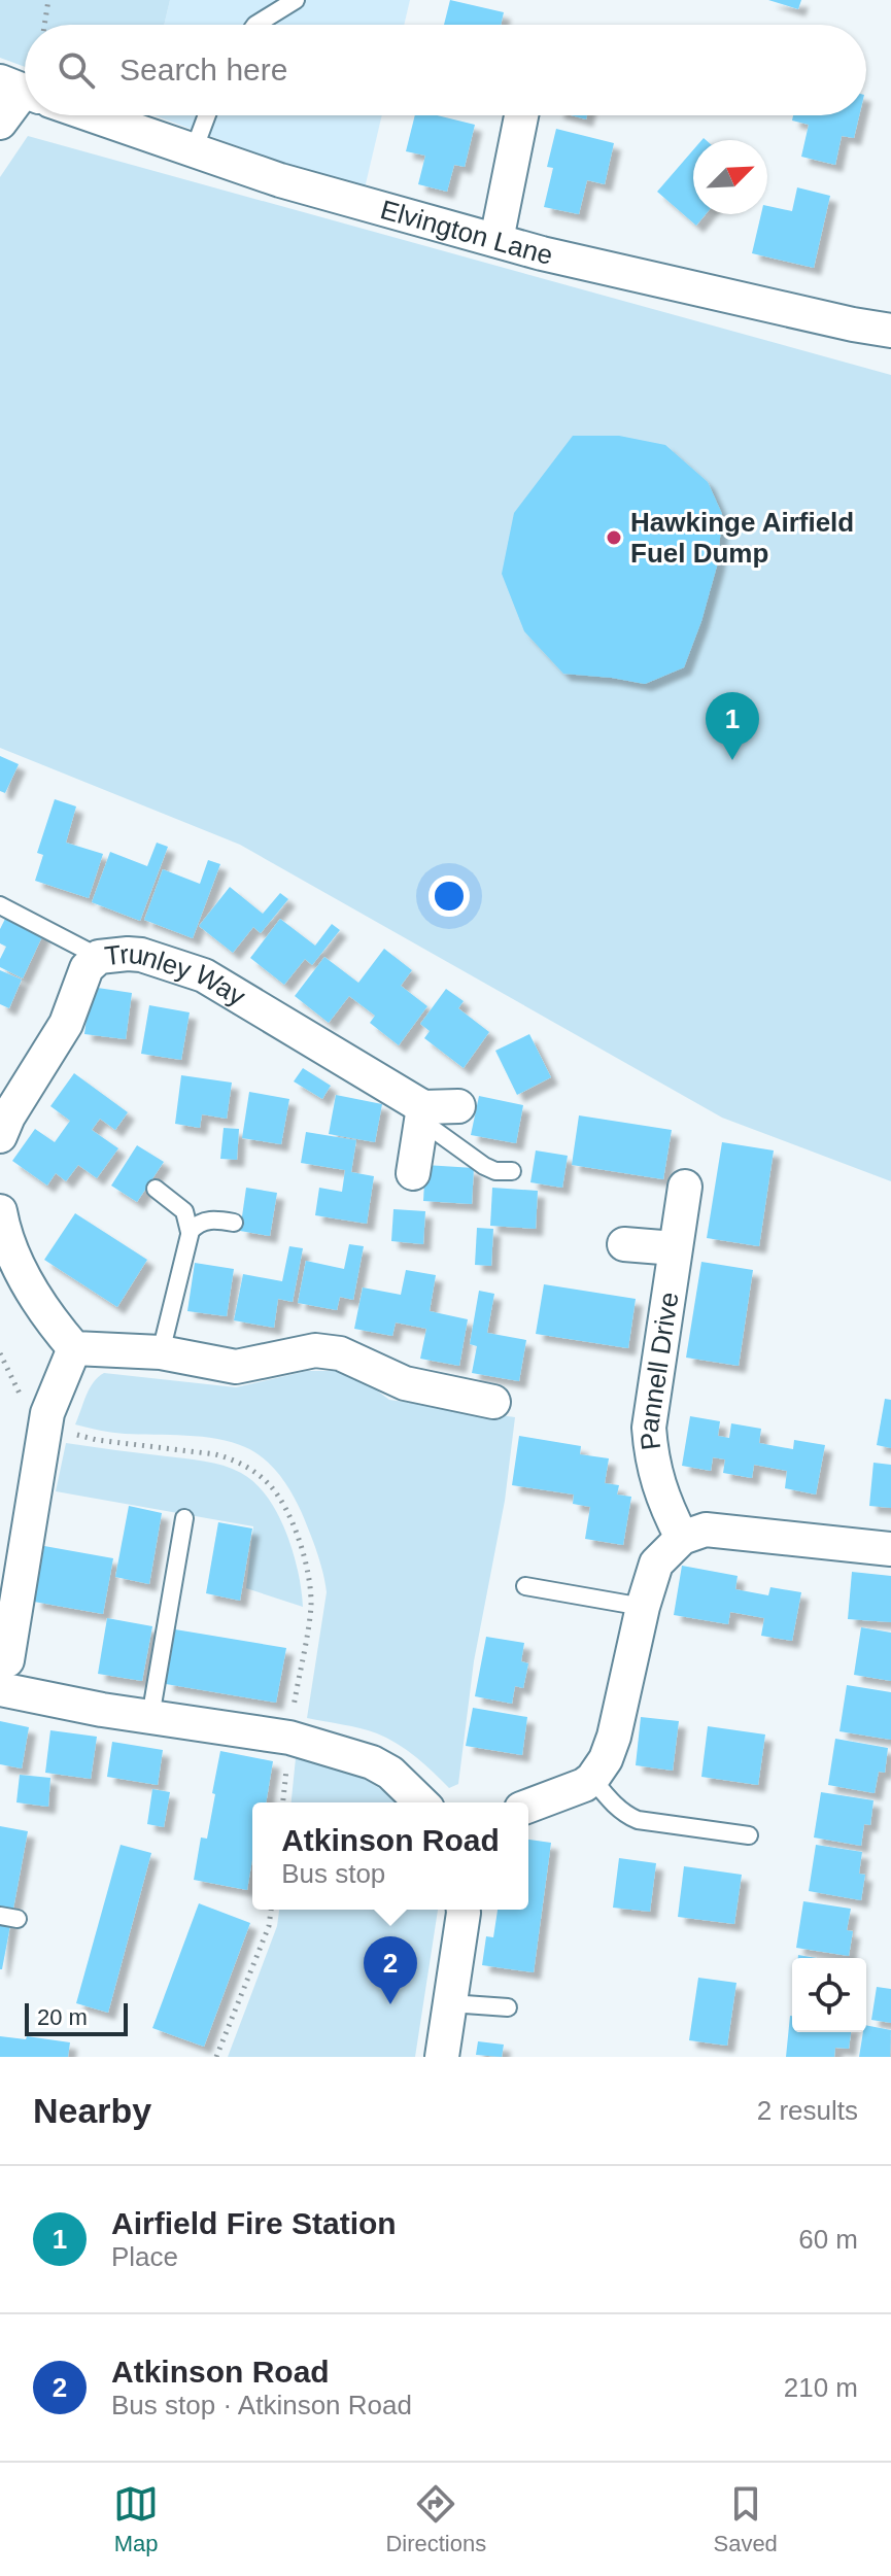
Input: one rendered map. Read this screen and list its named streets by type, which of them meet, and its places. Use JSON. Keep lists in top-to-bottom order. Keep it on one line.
{"streets":{"street":["Elvington Lane","Trunley Way","Pannell Drive"]},"places":["Hawkinge Airfield Fuel Dump"],"scale_bar":"20 m","north":"top right","page":{"search":"Search here","pins":["1","2"],"popup":["Atkinson Road","Bus stop"],"scale":"20 m","heading":["Nearby","2 results"],"list":[{"mark":"1","name":"Airfield Fire Station","note":"Place","value":"60 m"},{"mark":"2","name":"Atkinson Road","note":"Bus stop · Atkinson Road","value":"210 m"}],"nav":["Map","Directions","Saved"]}}
